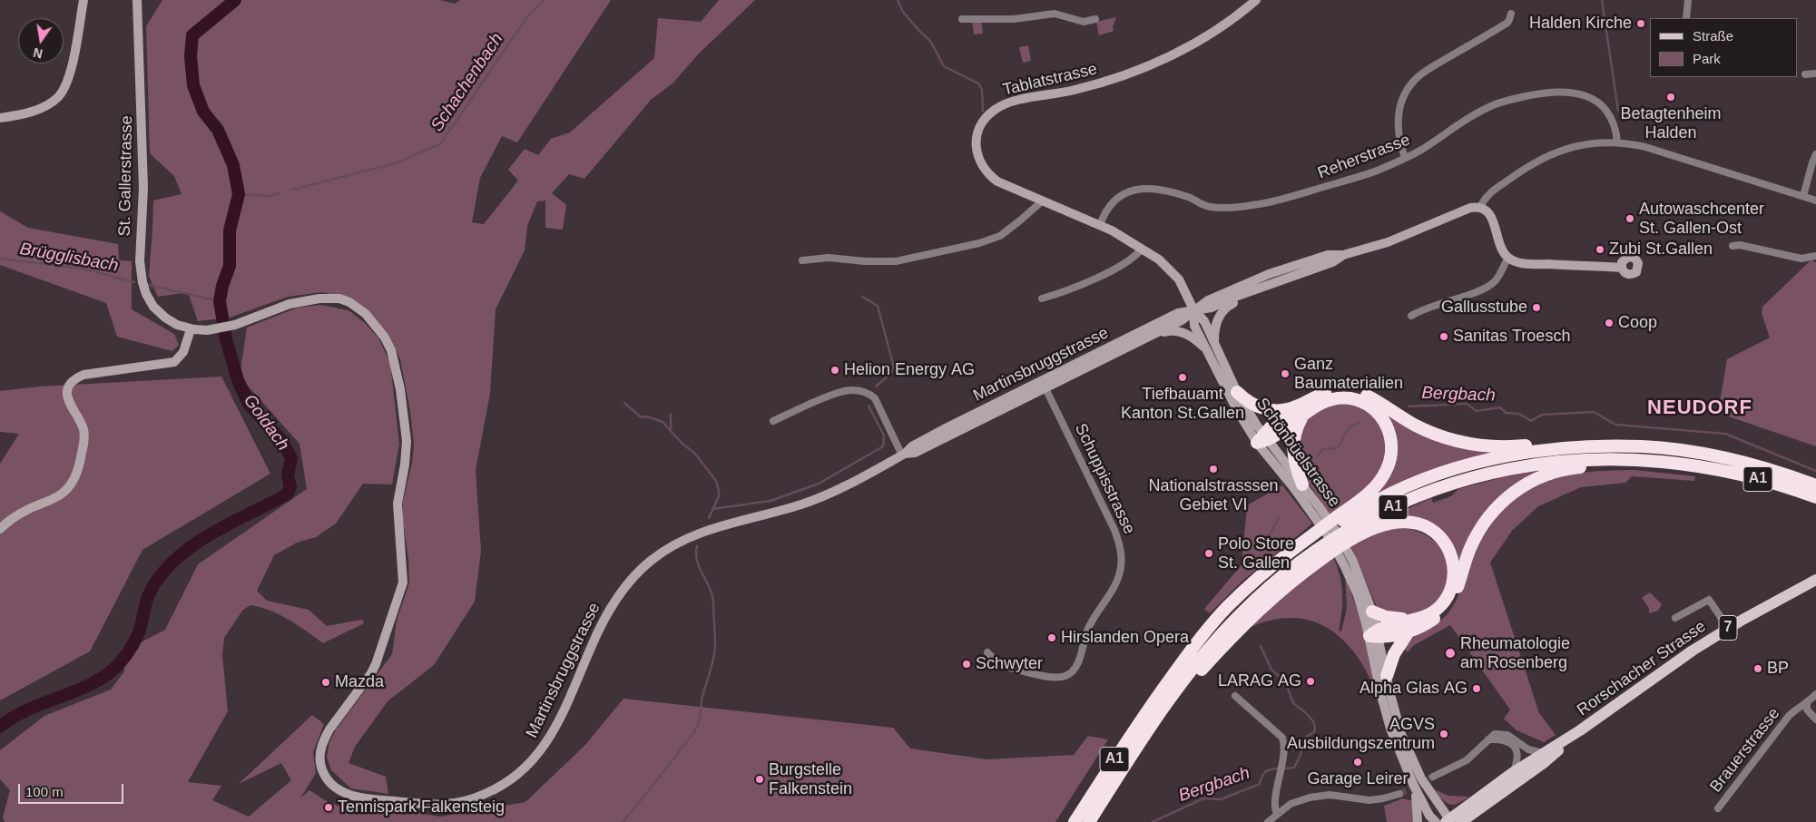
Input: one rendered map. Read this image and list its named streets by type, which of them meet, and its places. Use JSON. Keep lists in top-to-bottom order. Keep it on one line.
{"streets":{"highway":["A1"],"main road":["Tablatstrasse","St. Gallerstrasse","Martinsbruggstrasse","Schönbüelstrasse","7","Rorschacher Strasse"],"street":["Reherstrasse","Schuppisstrasse","Brauerstrasse"]},"crossings":[["Tablatstrasse","Reherstrasse"],["Tablatstrasse","Martinsbruggstrasse"],["Tablatstrasse","Schönbüelstrasse"],["St. Gallerstrasse","Martinsbruggstrasse"],["Martinsbruggstrasse","Schönbüelstrasse"],["Martinsbruggstrasse","Schuppisstrasse"],["Schönbüelstrasse","A1"],["Schönbüelstrasse","Rorschacher Strasse"]],"districts":["NEUDORF"],"water":["Schachenbach","Brügglisbach","Bergbach","Goldach"],"places":["Halden Kirche","Betagtenheim Halden","Autowaschcenter St. Gallen-Ost","Zubi St.Gallen","Gallusstube","Coop","Sanitas Troesch","Helion Energy AG","Ganz Baumaterialien","Tiefbauamt Kanton St.Gallen","Nationalstrasssen Gebiet VI","Polo Store St. Gallen","Hirslanden Opera","Rheumatologie am Rosenberg","Schwyter","BP","LARAG AG","Mazda","Alpha Glas AG","AGVS Ausbildungszentrum","Garage Leirer","Burgstelle Falkenstein","Tennispark Falkensteig"],"legend":["Straße","Park"],"scale_bar":"100 m","north":"bottom"}
